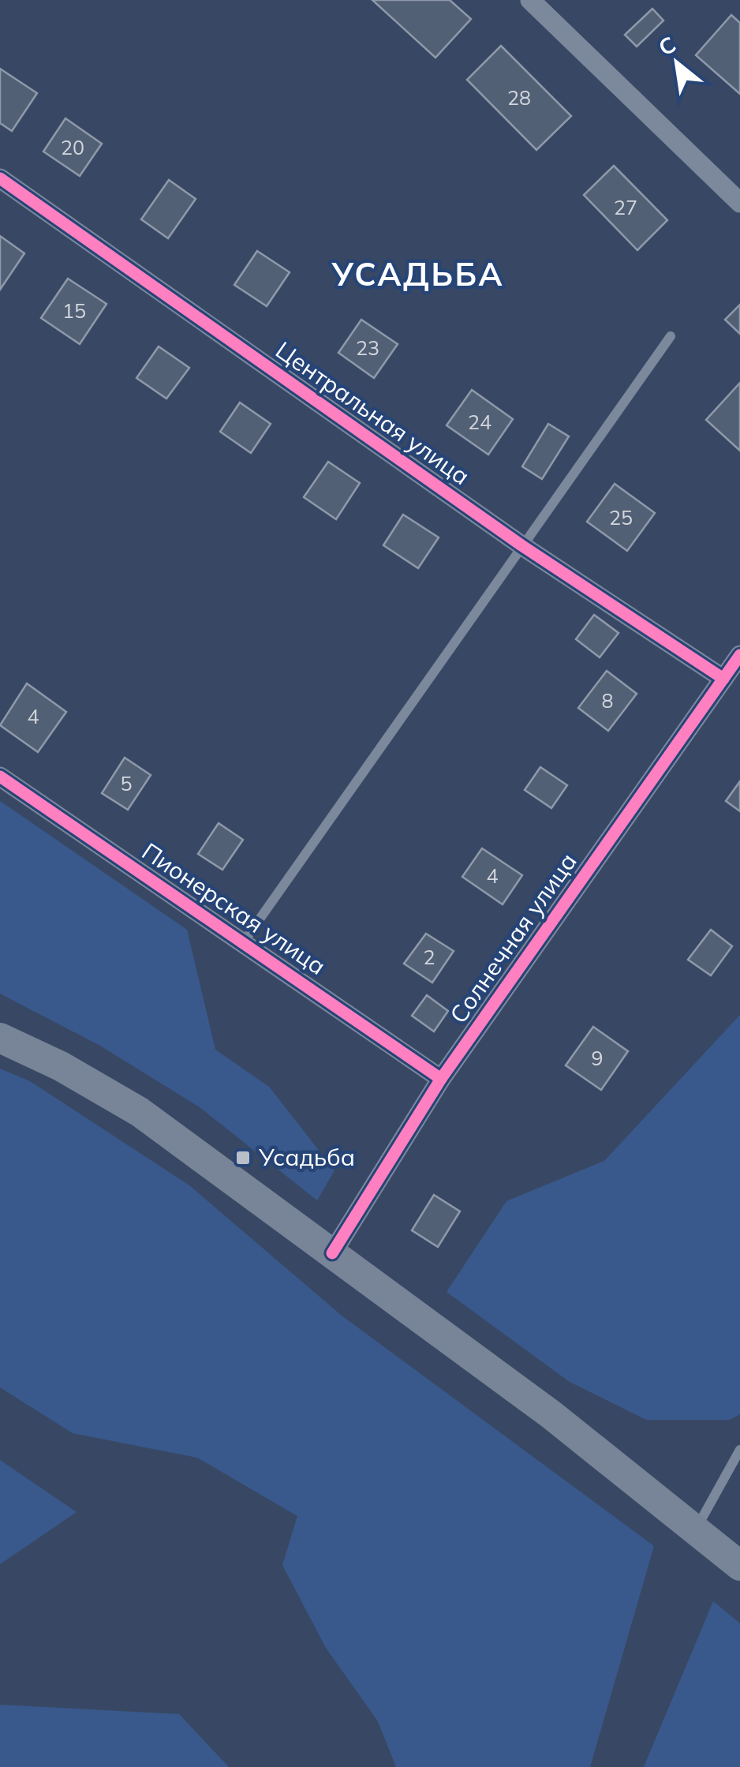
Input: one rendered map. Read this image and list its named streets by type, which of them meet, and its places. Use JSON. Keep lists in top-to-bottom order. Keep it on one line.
{"streets":{"street":["Центральная улица","Пионерская улица","Солнечная улица"]},"crossings":[["Центральная улица","Солнечная улица"],["Пионерская улица","Солнечная улица"]],"districts":["УСАДЬБА"],"places":{"transit":["Усадьба"]},"house_numbers":["28","20","27","15","23","24","25","8","4","5","4","2","9"],"north":"top left"}
